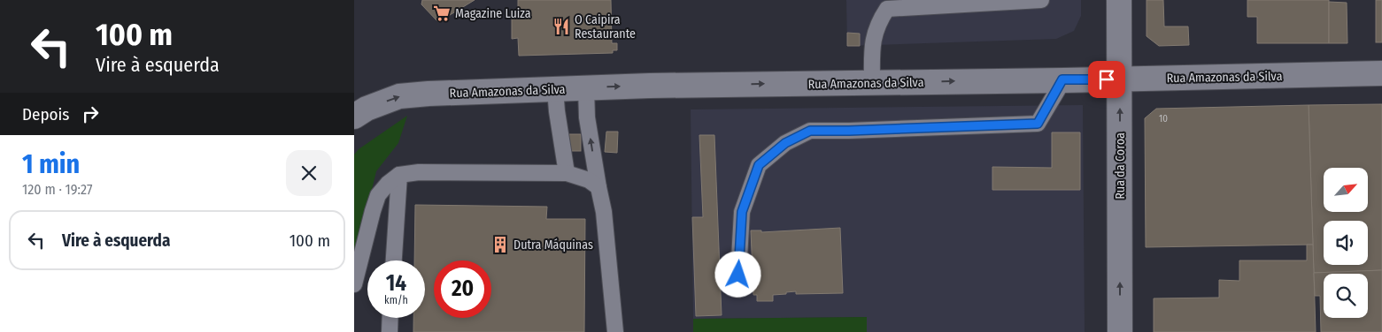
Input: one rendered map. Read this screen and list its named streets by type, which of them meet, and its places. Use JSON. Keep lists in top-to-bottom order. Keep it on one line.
{"streets":{"street":["Rua Amazonas da Silva","Rua da Coroa"]},"crossings":[["Rua Amazonas da Silva","Rua da Coroa"]],"one_way":["Rua Amazonas da Silva","Rua da Coroa"],"places":{"supermarket":["Magazine Luiza"],"restaurant":["O Caipira Restaurante"],"building":["Dutra Máquinas"]},"house_numbers":["10"],"north":"top right","page":{"turn":["100 m","Vire à esquerda"],"then":"Depois","heading":["1 min","120 m · 19:27"],"list":[{"name":"Vire à esquerda","value":"100 m"}],"speed":"14 km/h","limit":"20"}}
